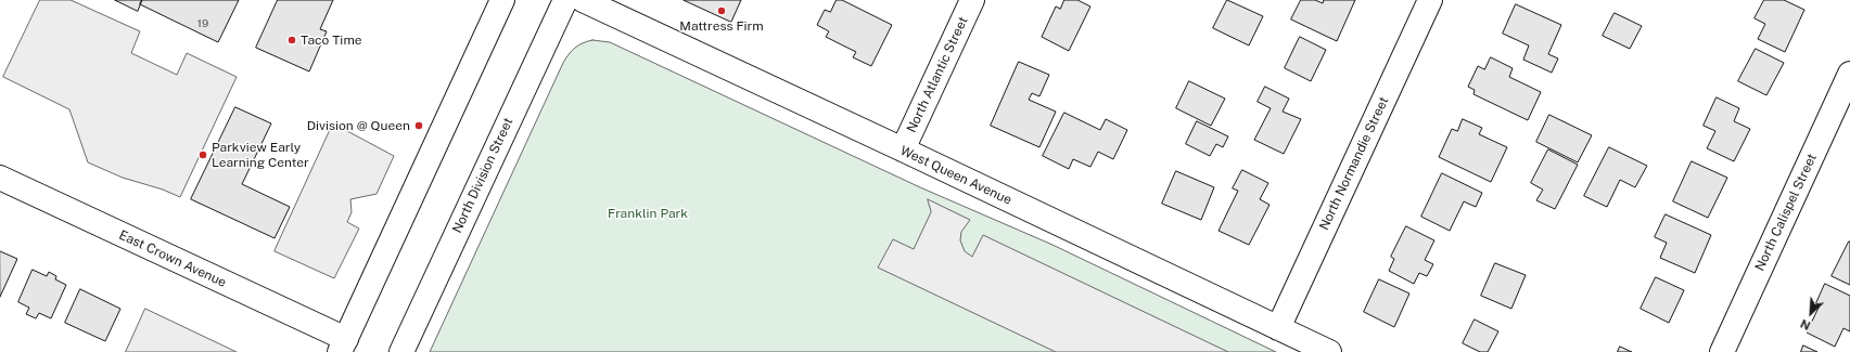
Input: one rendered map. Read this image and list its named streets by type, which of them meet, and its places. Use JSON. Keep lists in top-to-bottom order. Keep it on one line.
{"streets":{"street":["North Atlantic Street","North Normandie Street","North Division Street","West Queen Avenue","North Calispel Street","East Crown Avenue"]},"crossings":[["North Atlantic Street","West Queen Avenue"],["North Normandie Street","West Queen Avenue"]],"parks":["Franklin Park"],"places":["Mattress Firm","Taco Time","Division @ Queen","Parkview Early Learning Center"],"house_numbers":["19"],"north":"bottom left"}
